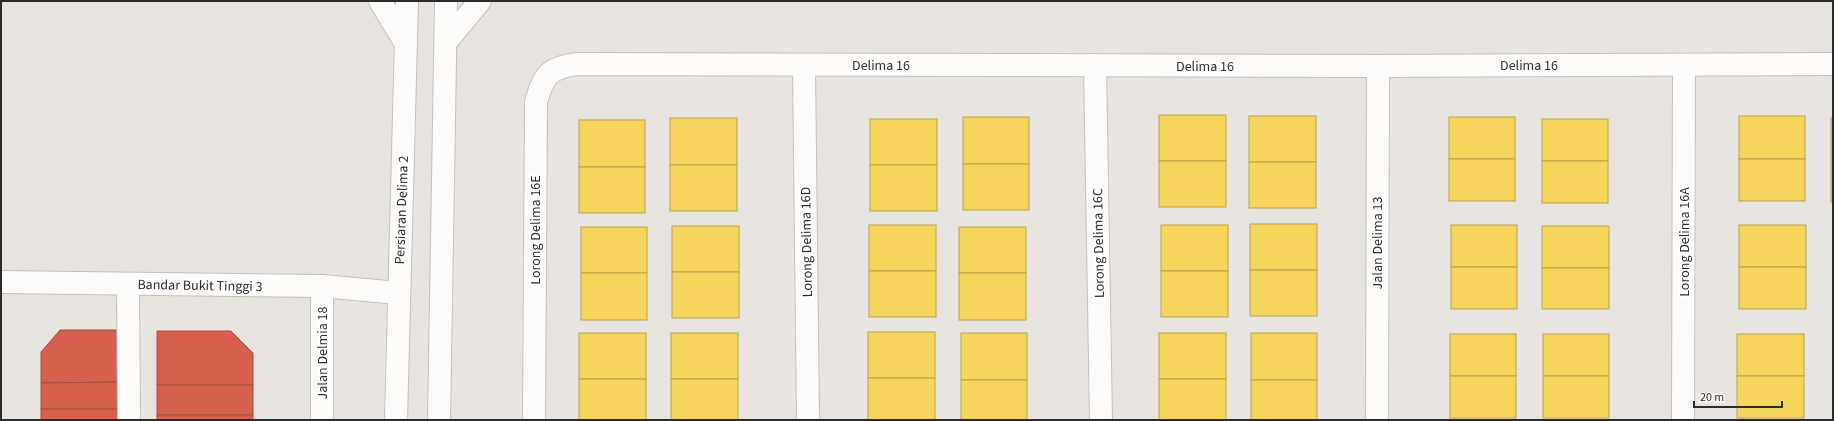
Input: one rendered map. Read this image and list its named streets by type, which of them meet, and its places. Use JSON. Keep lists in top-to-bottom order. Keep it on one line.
{"streets":{"street":["Delima 16","Persiaran Delima 2","Lorong Delima 16E","Lorong Delima 16D","Lorong Delima 16A","Lorong Delima 16C","Jalan Delima 13","Bandar Bukit Tinggi 3","Jalan Delmia 18"]},"crossings":[["Delima 16","Lorong Delima 16E"],["Delima 16","Lorong Delima 16D"],["Delima 16","Lorong Delima 16A"],["Delima 16","Lorong Delima 16C"],["Delima 16","Jalan Delima 13"],["Persiaran Delima 2","Bandar Bukit Tinggi 3"],["Bandar Bukit Tinggi 3","Jalan Delmia 18"]],"scale_bar":"20 m"}
